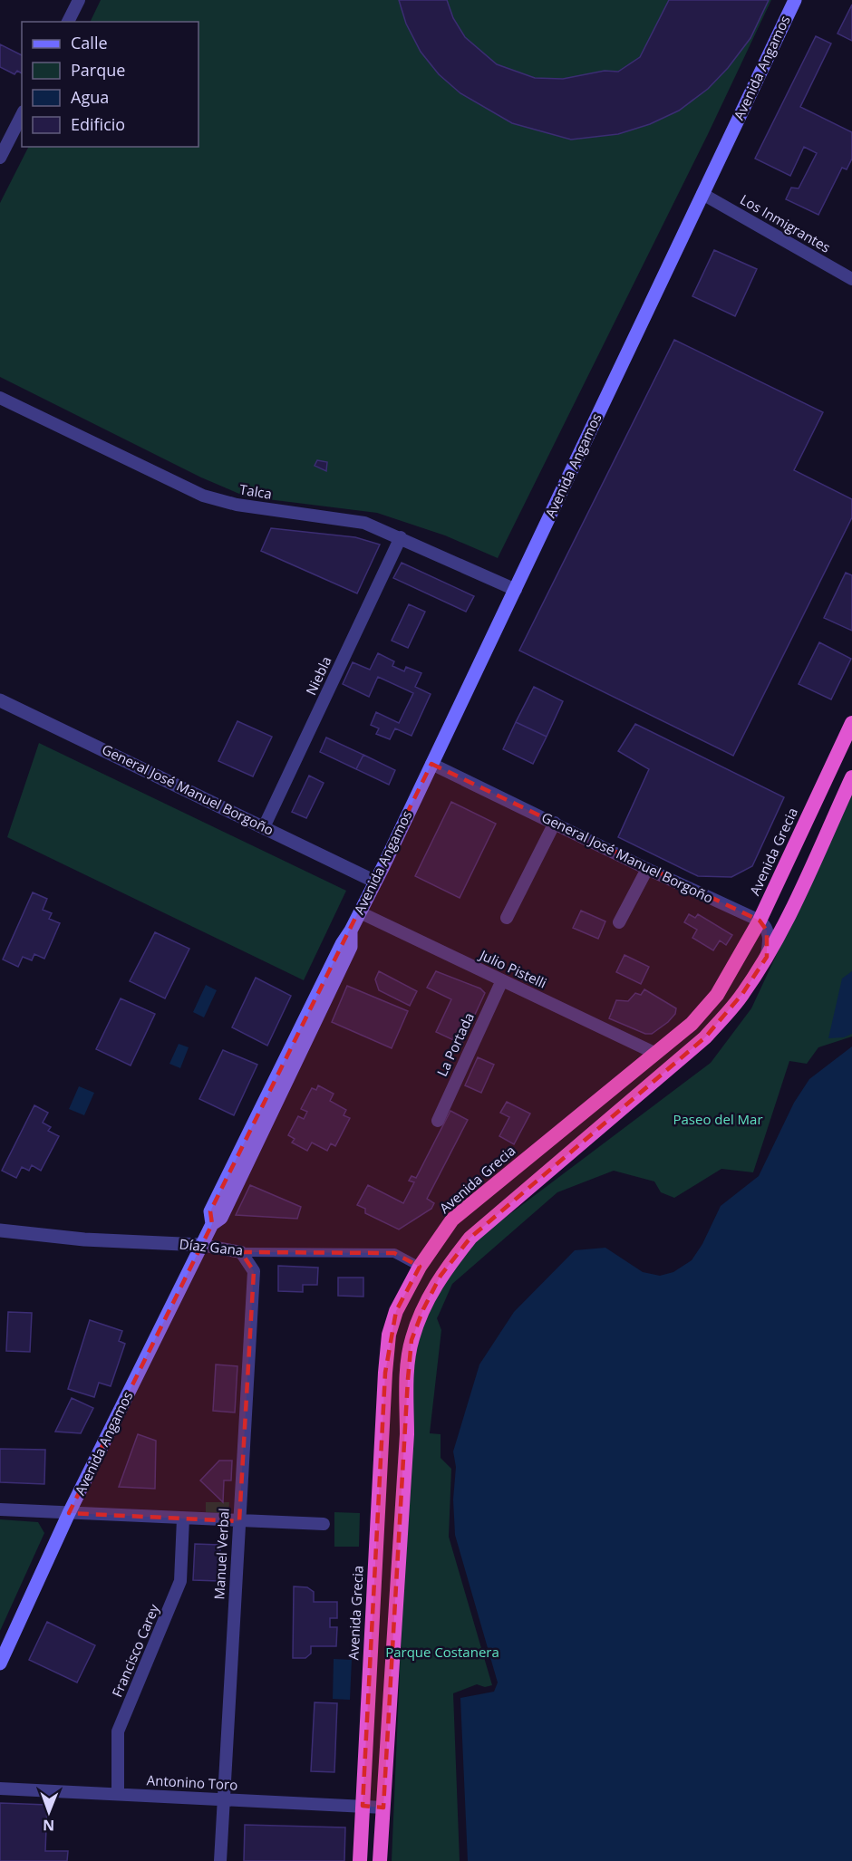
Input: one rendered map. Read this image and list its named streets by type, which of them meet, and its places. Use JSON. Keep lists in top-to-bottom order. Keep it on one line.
{"streets":{"highway":["Avenida Grecia"],"main road":["Avenida Angamos"],"street":["Los Inmigrantes","Talca","Niebla","General José Manuel Borgoño","Julio Pistelli","La Portada","Díaz Gana","Manuel Verbal","Francisco Carey","Antonino Toro"]},"crossings":[["Avenida Angamos","Los Inmigrantes"],["Avenida Angamos","Talca"],["Avenida Angamos","General José Manuel Borgoño"],["Avenida Angamos","Julio Pistelli"],["Avenida Angamos","Díaz Gana"],["Talca","Niebla"],["Niebla","General José Manuel Borgoño"],["General José Manuel Borgoño","Avenida Grecia"],["Avenida Grecia","Julio Pistelli"],["Avenida Grecia","Díaz Gana"],["Avenida Grecia","Antonino Toro"],["Julio Pistelli","La Portada"],["Díaz Gana","Manuel Verbal"],["Manuel Verbal","Antonino Toro"],["Francisco Carey","Antonino Toro"]],"parks":["Paseo del Mar","Parque Costanera"],"legend":["Calle","Parque","Agua","Edificio"],"north":"bottom"}
